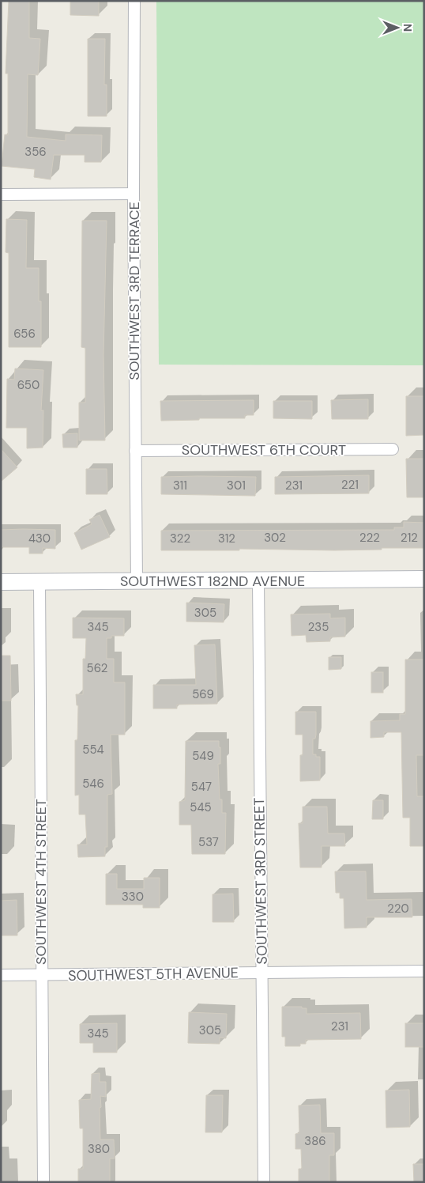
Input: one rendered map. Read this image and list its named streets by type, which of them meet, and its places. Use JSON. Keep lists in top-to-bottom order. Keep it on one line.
{"streets":{"street":["SOUTHWEST 3RD TERRACE","SOUTHWEST 6TH COURT","SOUTHWEST 182ND AVENUE","SOUTHWEST 3RD STREET","SOUTHWEST 4TH STREET","SOUTHWEST 5TH AVENUE"]},"crossings":[["SOUTHWEST 3RD TERRACE","SOUTHWEST 6TH COURT"],["SOUTHWEST 3RD TERRACE","SOUTHWEST 182ND AVENUE"],["SOUTHWEST 182ND AVENUE","SOUTHWEST 3RD STREET"],["SOUTHWEST 182ND AVENUE","SOUTHWEST 4TH STREET"],["SOUTHWEST 3RD STREET","SOUTHWEST 5TH AVENUE"],["SOUTHWEST 4TH STREET","SOUTHWEST 5TH AVENUE"]],"house_numbers":["356","656","650","221","311","301","231","302","222","212","430","322","312","305","345","235","562","569","554","549","546","547","545","537","330","220","231","305","345","386","380"],"north":"right"}
